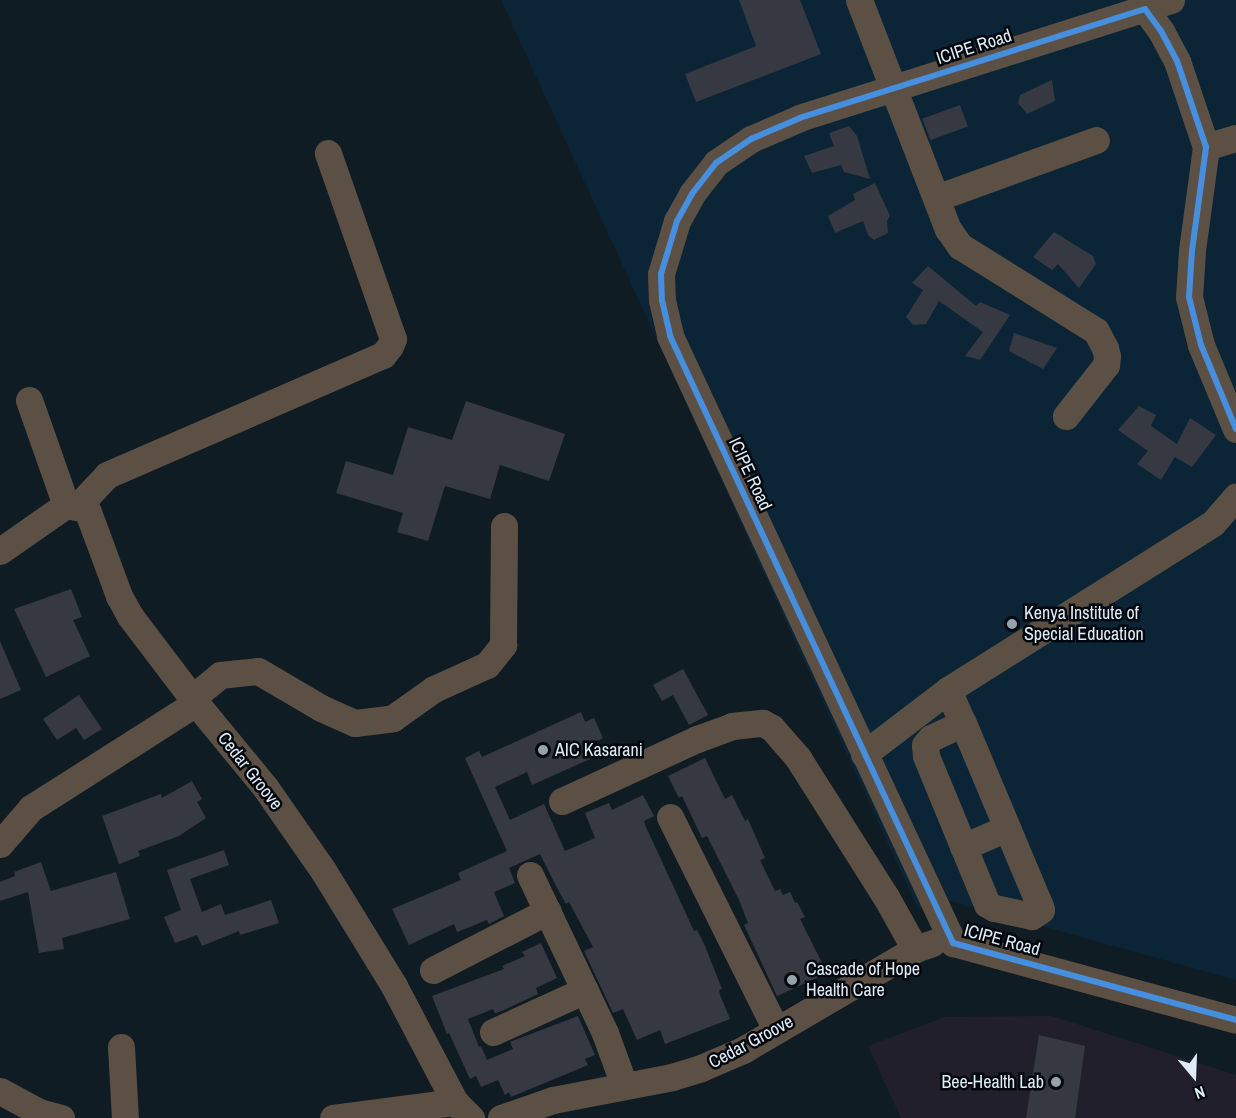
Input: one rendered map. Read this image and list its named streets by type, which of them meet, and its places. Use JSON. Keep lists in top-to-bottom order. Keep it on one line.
{"streets":{"street":["ICIPE Road","Cedar Groove"]},"crossings":[["ICIPE Road","Cedar Groove"]],"places":["Kenya Institute of Special Education","AIC Kasarani","Cascade of Hope Health Care","Bee-Health Lab"],"north":"bottom"}
